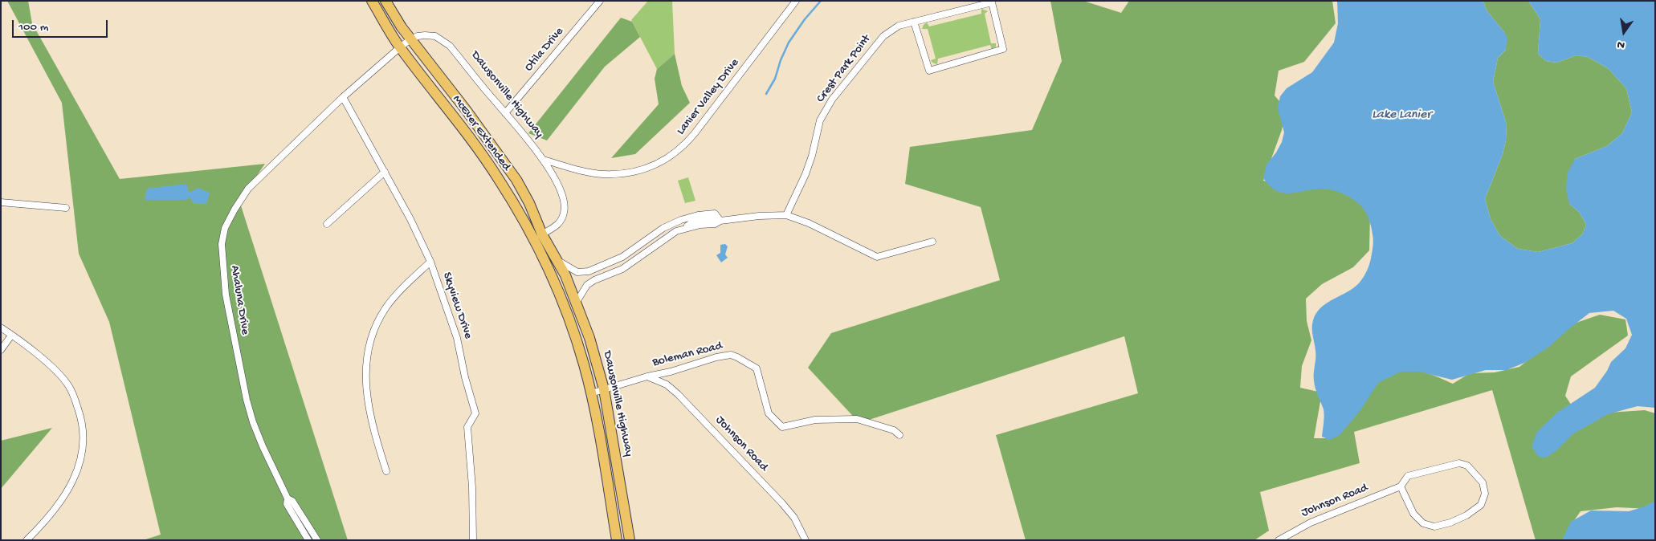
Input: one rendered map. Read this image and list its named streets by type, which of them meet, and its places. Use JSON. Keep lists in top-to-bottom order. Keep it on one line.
{"streets":{"main road":["Dawsonville Highway","McEver Extended"],"street":["Otila Drive","Crest Park Point","Lanier Valley Drive","Ahaluna Drive","Skyview Drive","Boleman Road","Johnson Road"]},"crossings":[["Otila Drive","Dawsonville Highway"],["Dawsonville Highway","Lanier Valley Drive"],["Dawsonville Highway","McEver Extended"],["Dawsonville Highway","Ahaluna Drive"],["Dawsonville Highway","Boleman Road"],["McEver Extended","Ahaluna Drive"],["Ahaluna Drive","Skyview Drive"],["Boleman Road","Johnson Road"]],"water":["Lake Lanier"],"scale_bar":"100 m","north":"bottom"}
